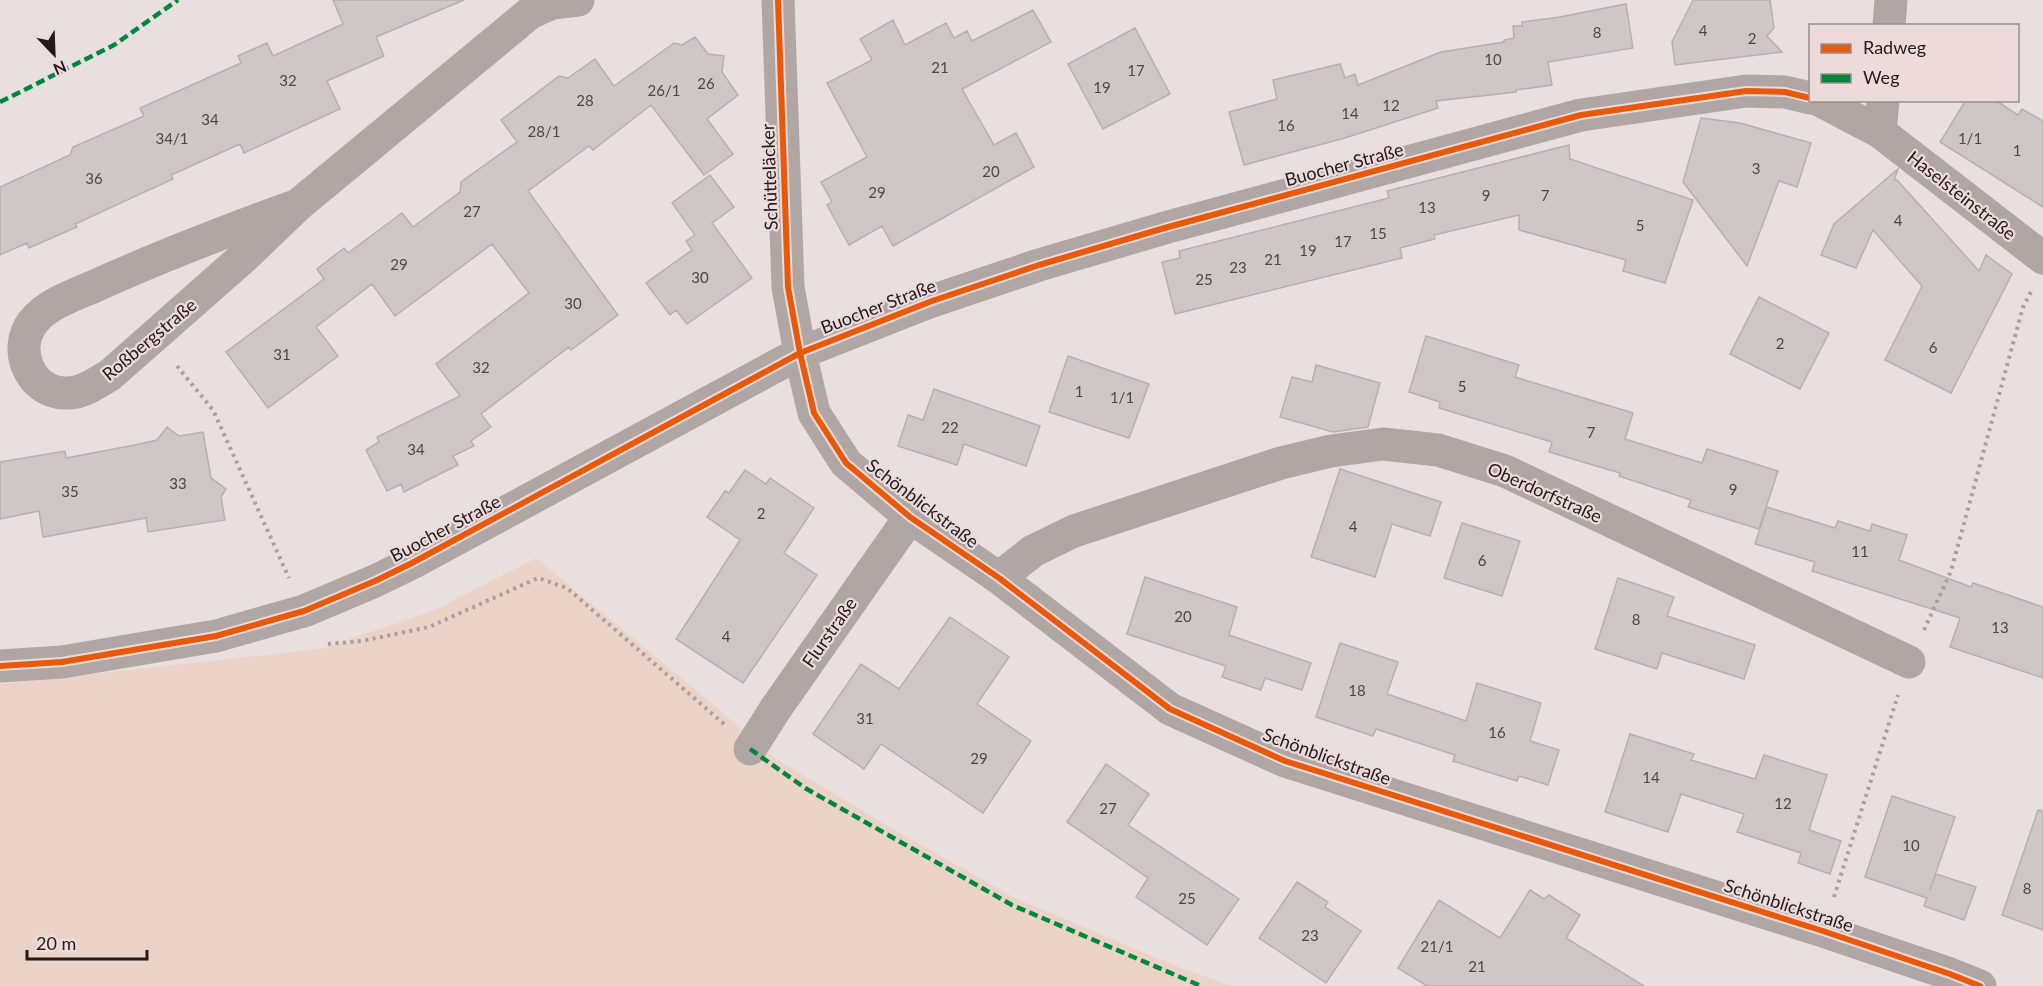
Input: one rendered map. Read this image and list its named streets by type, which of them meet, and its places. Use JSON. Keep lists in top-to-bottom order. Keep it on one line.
{"streets":{"street":["Buocher Straße","Schütteläcker","Haselsteinstraße","Roßbergstraße","Oberdorfstraße","Schönblickstraße","Flurstraße"]},"crossings":[["Buocher Straße","Schütteläcker"],["Buocher Straße","Schönblickstraße"],["Schütteläcker","Schönblickstraße"],["Oberdorfstraße","Schönblickstraße"],["Schönblickstraße","Flurstraße"]],"house_numbers":["4","8","2","10","21","17","32","26","19","26/1","28","12","14","34","16","28/1","34/1","1/1","1","3","20","36","29","9","7","13","27","4","5","15","17","19","21","29","23","30","25","30","2","6","31","32","5","1","1/1","22","7","34","33","9","35","2","4","11","6","20","8","13","4","18","31","16","29","14","12","27","10","8","25","23","21/1","21"],"legend":["Radweg","Weg"],"scale_bar":"20 m","north":"bottom right"}
